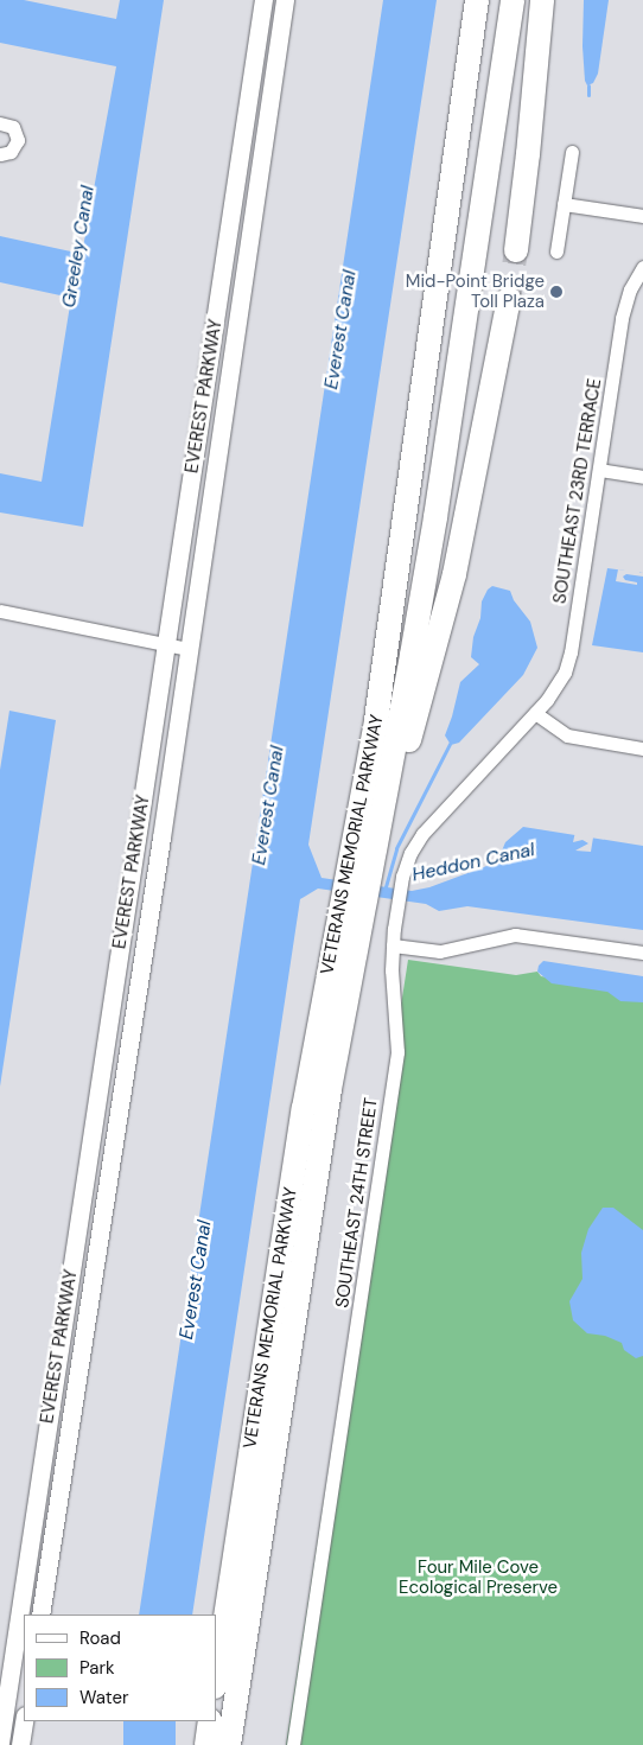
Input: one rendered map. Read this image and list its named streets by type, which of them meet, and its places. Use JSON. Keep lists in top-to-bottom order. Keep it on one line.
{"streets":{"highway":["VETERANS MEMORIAL PARKWAY"],"street":["EVEREST PARKWAY","SOUTHEAST 23RD TERRACE","SOUTHEAST 24TH STREET"]},"crossings":[["SOUTHEAST 23RD TERRACE","SOUTHEAST 24TH STREET"]],"water":["Greeley Canal","Everest Canal","Heddon Canal"],"parks":["Four Mile Cove Ecological Preserve"],"places":["Mid-Point Bridge Toll Plaza"],"legend":["Road","Park","Water"]}
